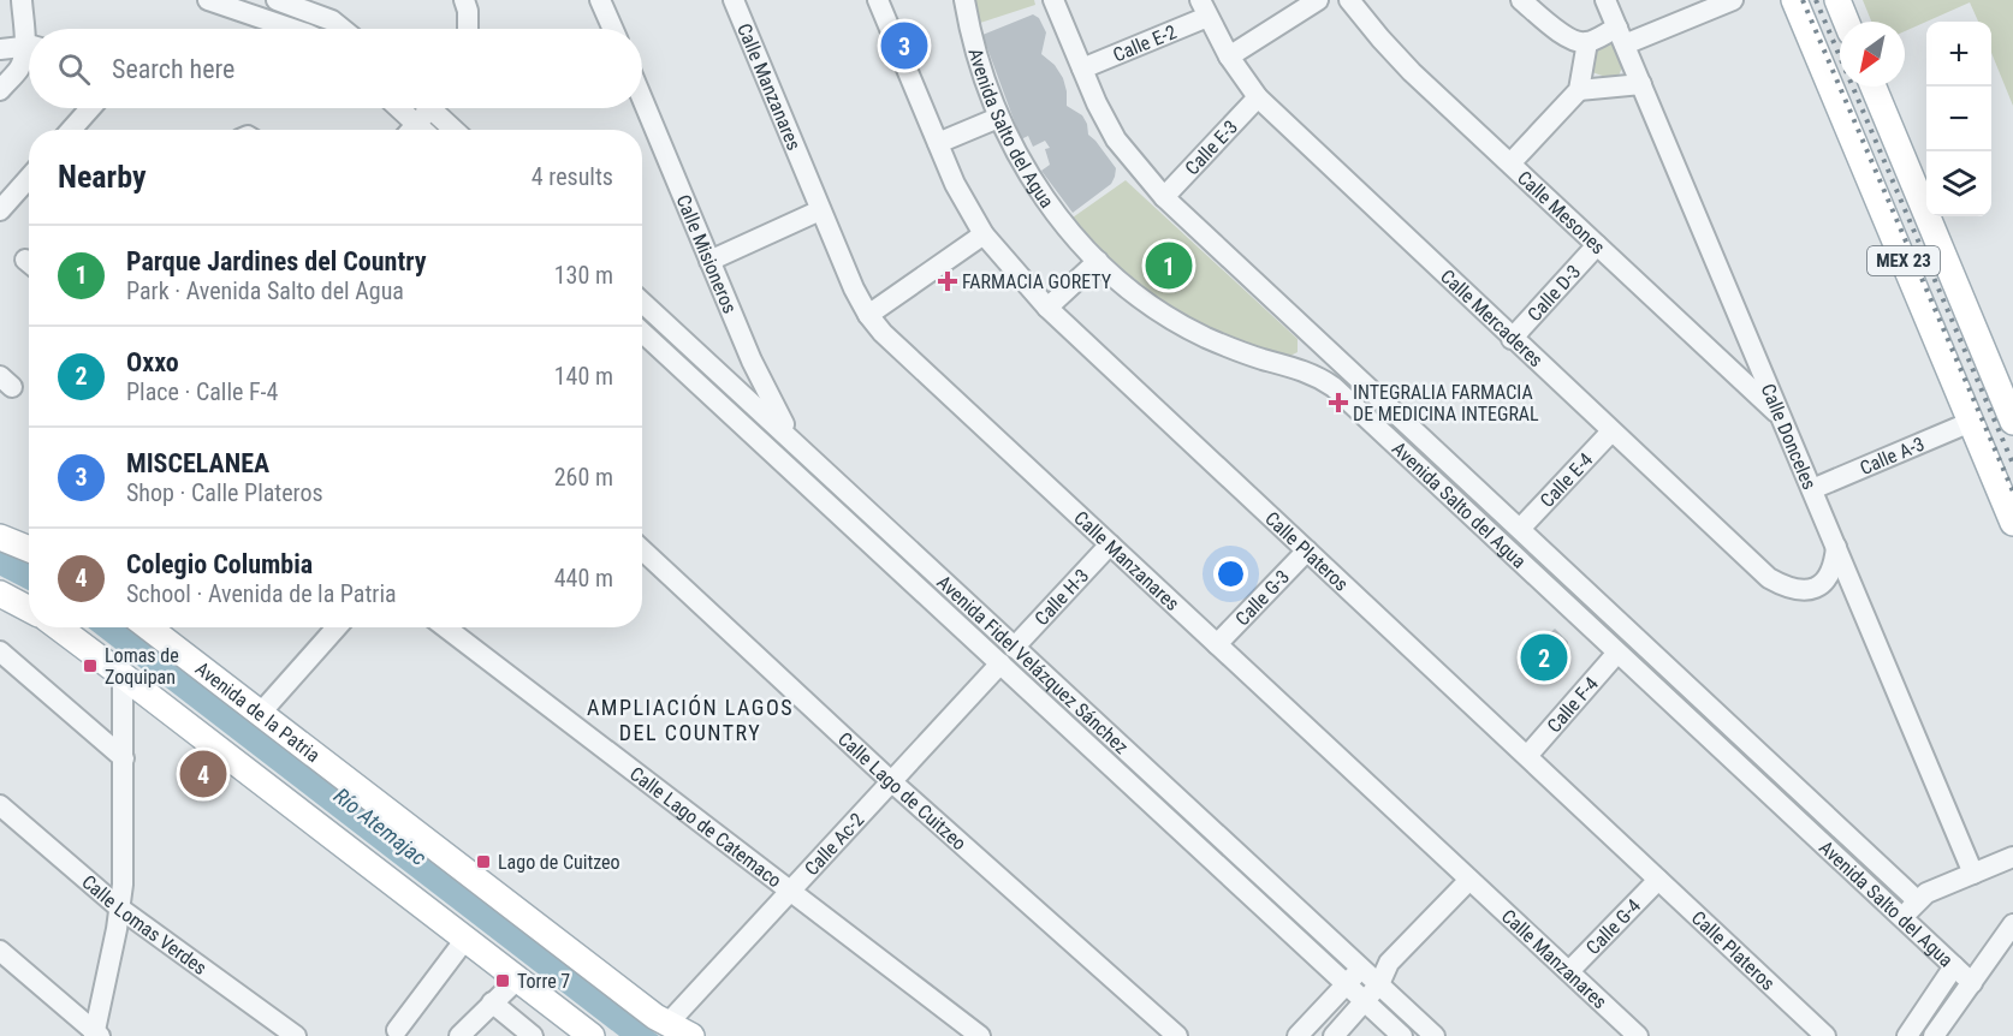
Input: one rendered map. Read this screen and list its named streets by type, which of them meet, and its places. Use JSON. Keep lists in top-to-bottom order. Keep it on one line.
{"streets":{"main road":["MEX 23","Avenida de la Patria"],"street":["Calle E-2","Calle Manzanares","Avenida Salto del Agua","Calle E-3","Calle Mesones","Calle Misioneros","Calle D-3","Calle Mercaderes","Calle Donceles","Calle A-3","Calle E-4","Calle Plateros","Calle H-3","Calle G-3","Avenida Fidel Velázquez Sánchez","Calle F-4","Calle Lago de Cuitzeo","Calle Lago de Catemaco","Calle Ac-2","Calle Lomas Verdes","Calle G-4"]},"crossings":[["Calle E-2","Avenida Salto del Agua"],["Calle E-2","Calle Mercaderes"],["Calle Manzanares","Calle H-3"],["Calle Manzanares","Calle G-3"],["Calle Manzanares","Calle G-4"],["Avenida Salto del Agua","Calle E-3"],["Avenida Salto del Agua","Calle E-4"],["Avenida Salto del Agua","Calle F-4"],["Calle E-3","Calle Mercaderes"],["Calle Mesones","Calle D-3"],["Calle Mesones","Calle Donceles"],["Calle Misioneros","Avenida Fidel Velázquez Sánchez"],["MEX 23","Calle A-3"],["Calle D-3","Calle Mercaderes"],["Calle Mercaderes","Calle Donceles"],["Calle Mercaderes","Calle E-4"],["Calle Donceles","Calle A-3"],["Calle Plateros","Calle G-3"],["Calle Plateros","Calle F-4"],["Calle Plateros","Calle G-4"],["Calle H-3","Avenida Fidel Velázquez Sánchez"],["Avenida Fidel Velázquez Sánchez","Calle Ac-2"],["Avenida de la Patria","Calle Ac-2"],["Calle Lago de Cuitzeo","Calle Ac-2"],["Calle Lago de Catemaco","Calle Ac-2"]],"districts":["AMPLIACIÓN LAGOS DEL COUNTRY"],"water":["Río Atemajac"],"places":{"health":["FARMACIA GORETY","INTEGRALIA FARMACIA DE MEDICINA INTEGRAL"],"transit":["Lomas de Zoquipan","Lago de Cuitzeo","Torre 7"]},"north":"bottom left","page":{"pins":["3","1","2","4"],"map_buttons":["+","−"],"search":"Search here","heading":["Nearby","4 results"],"list":[{"mark":"1","name":"Parque Jardines del Country","note":"Park · Avenida Salto del Agua","value":"130 m"},{"mark":"2","name":"Oxxo","note":"Place · Calle F-4","value":"140 m"},{"mark":"3","name":"MISCELANEA","note":"Shop · Calle Plateros","value":"260 m"},{"mark":"4","name":"Colegio Columbia","note":"School · Avenida de la Patria","value":"440 m"}]}}
